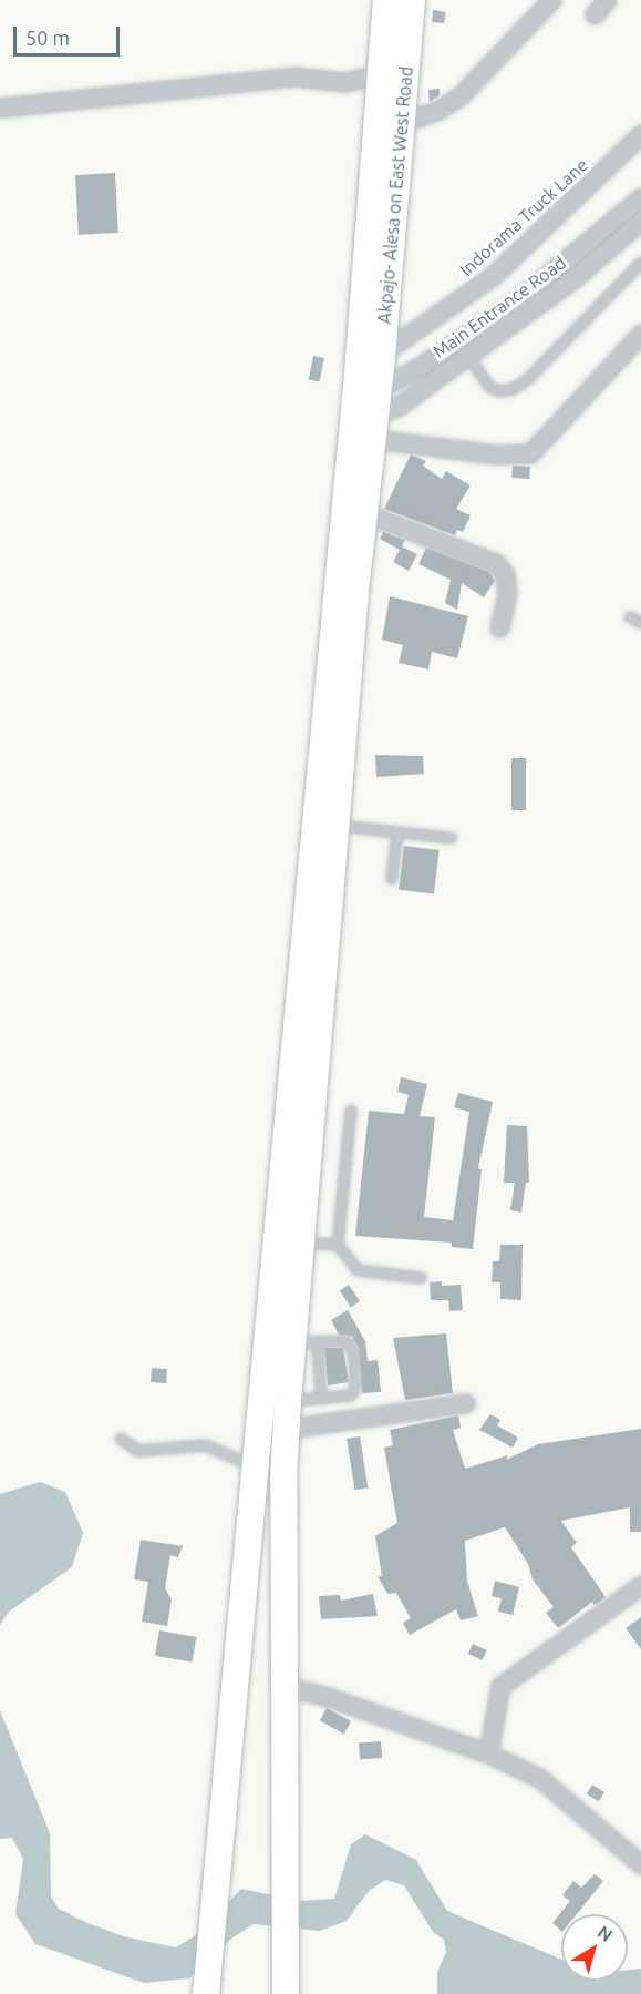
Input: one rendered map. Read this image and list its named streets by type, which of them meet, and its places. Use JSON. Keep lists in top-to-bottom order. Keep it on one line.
{"streets":{"main road":["Akpajo- Alesa on East West Road"],"street":["Indorama Truck Lane","Main Entrance Road"]},"crossings":[["Akpajo- Alesa on East West Road","Indorama Truck Lane"],["Akpajo- Alesa on East West Road","Main Entrance Road"]],"scale_bar":"50 m","north":"top right"}
